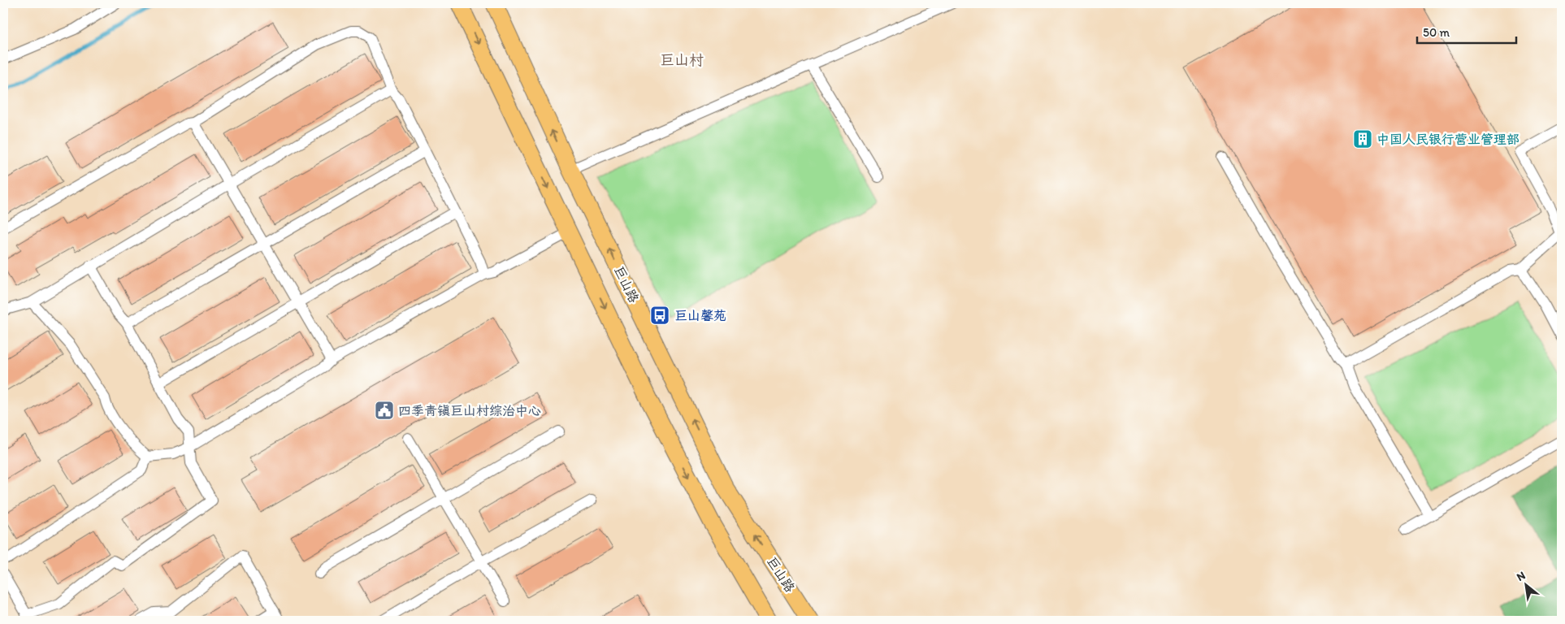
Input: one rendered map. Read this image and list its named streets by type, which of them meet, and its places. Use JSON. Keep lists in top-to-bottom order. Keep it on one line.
{"streets":{"main road":["巨山路"]},"districts":["巨山村"],"places":{"building":["中国人民银行营业管理部"],"bus stop":["巨山馨苑"],"public building":["四季青镇巨山村综治中心"]},"scale_bar":"50 m","north":"top left"}
